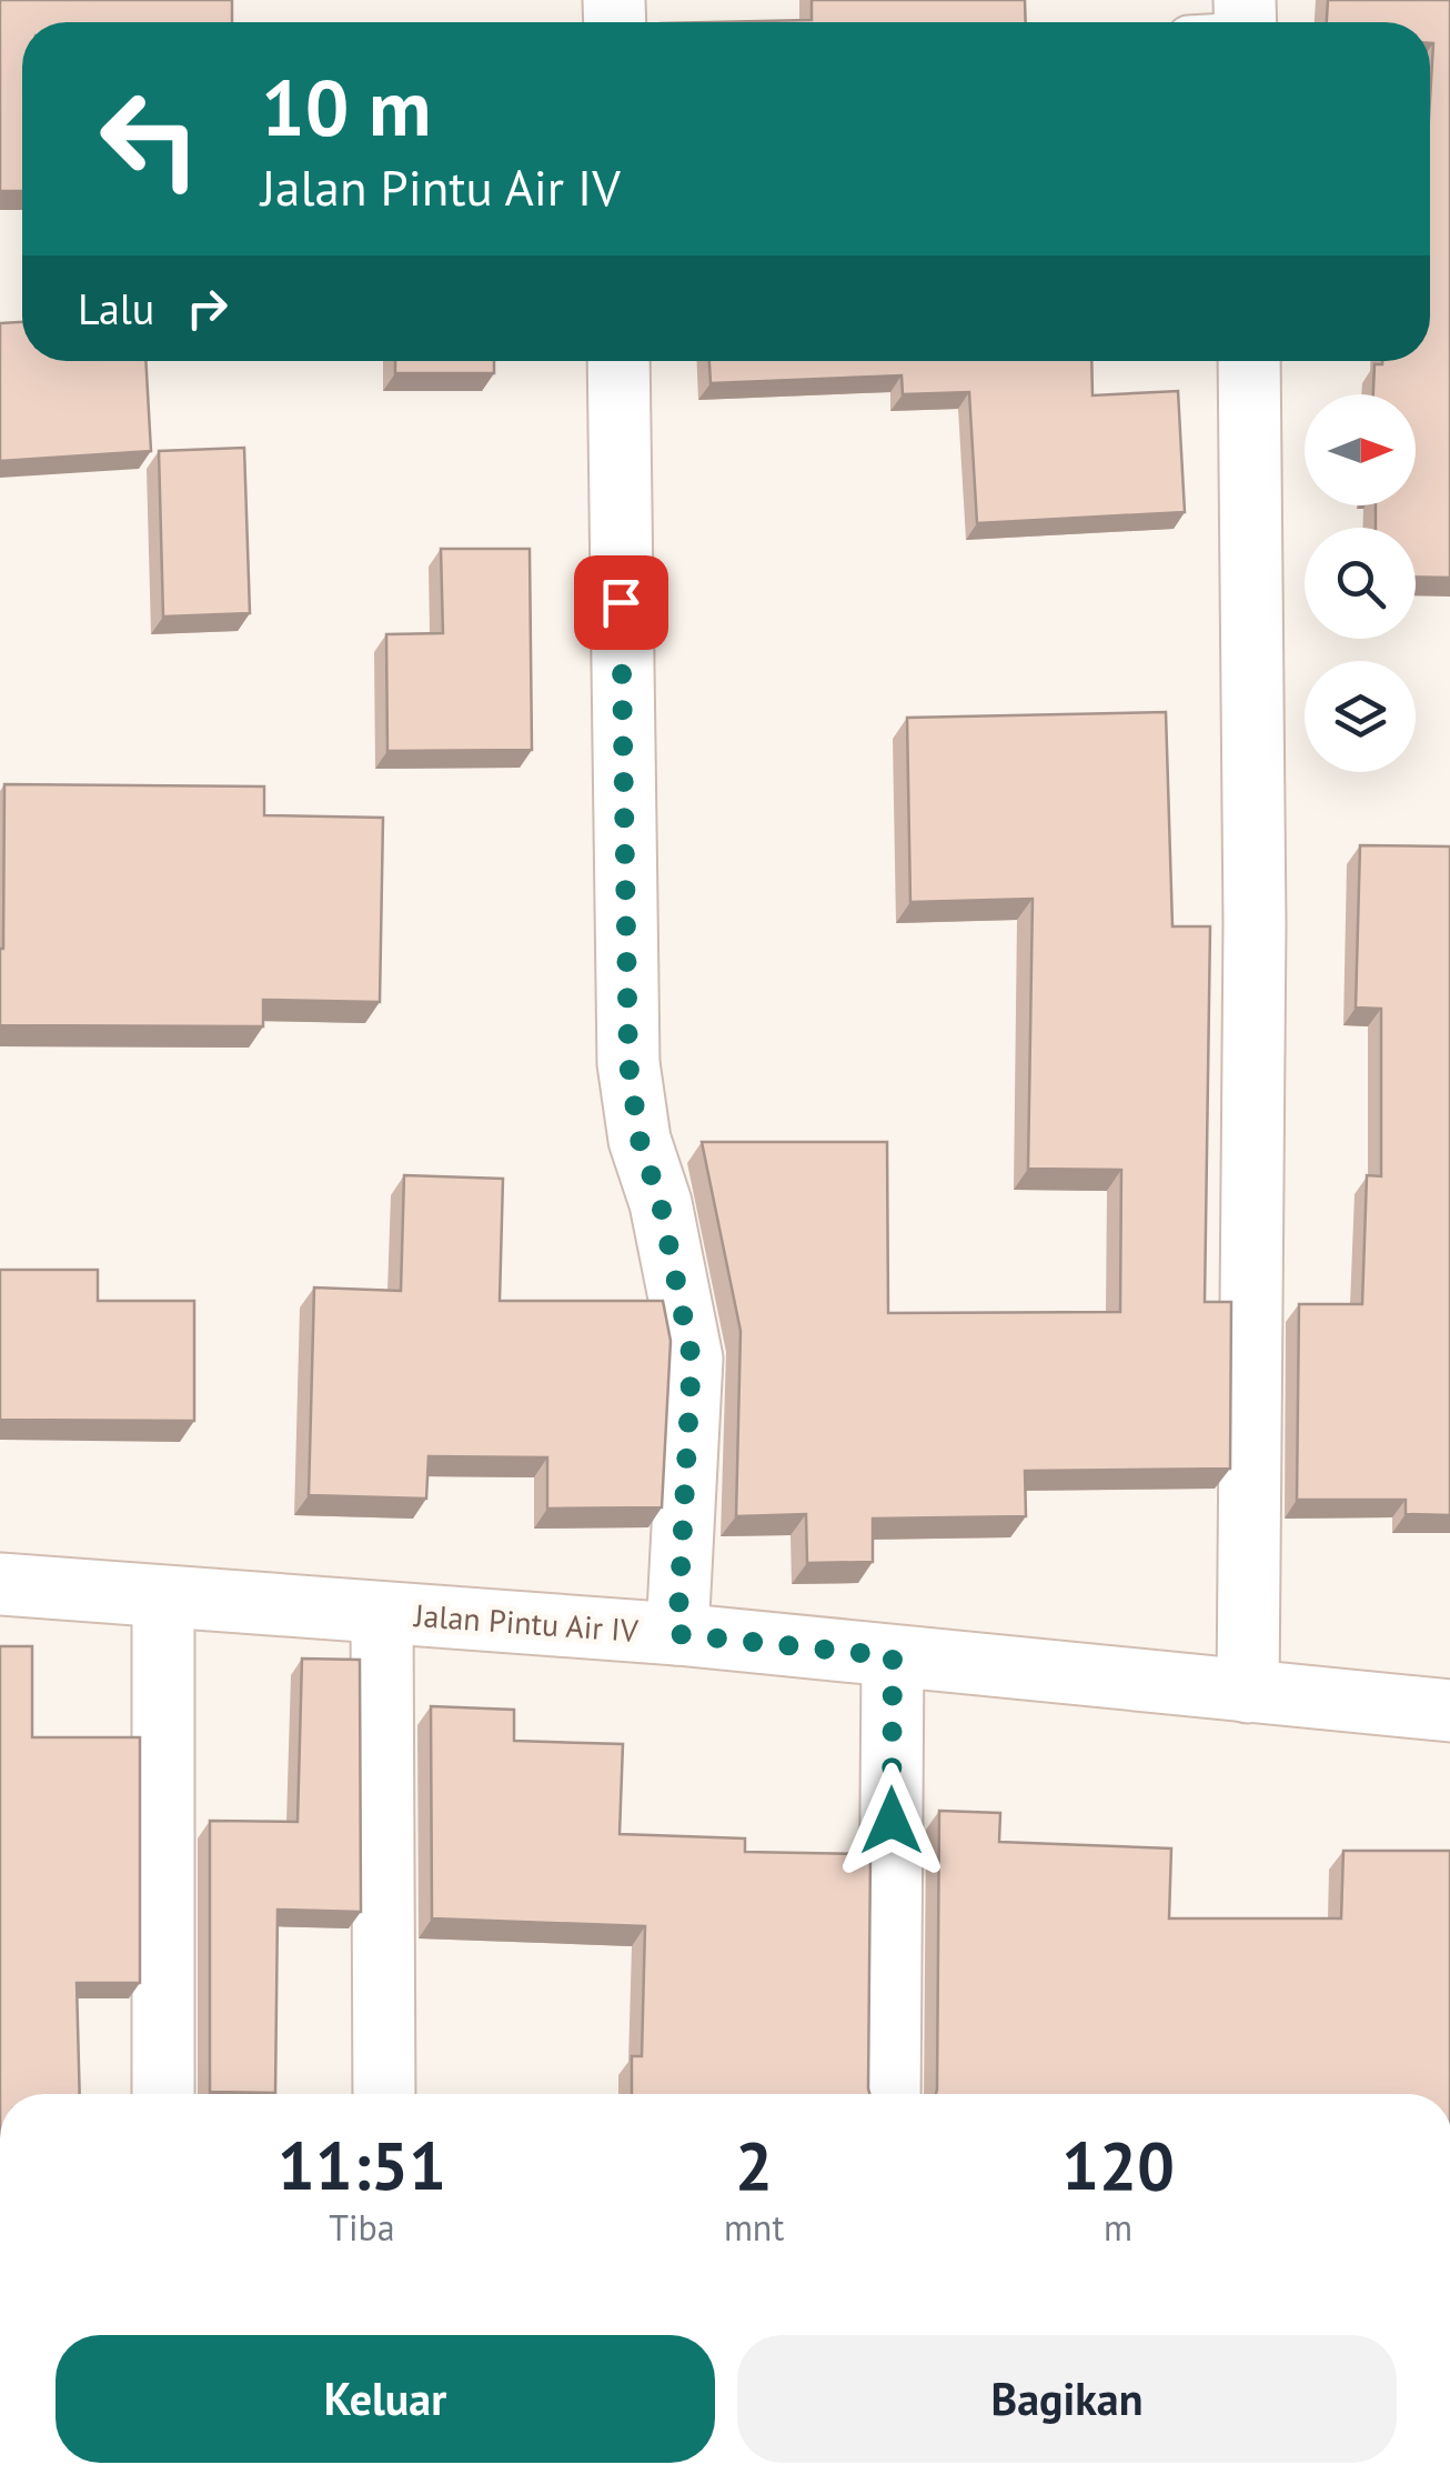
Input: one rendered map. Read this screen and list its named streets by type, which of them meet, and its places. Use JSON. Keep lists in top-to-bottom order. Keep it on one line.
{"streets":{"street":["Jalan Pintu Air IV"]},"north":"right","page":{"turn":["10 m","Jalan Pintu Air IV"],"then":"Lalu","eta":["11:51","Tiba","2","mnt","120","m"],"buttons":["Keluar","Bagikan"]}}
